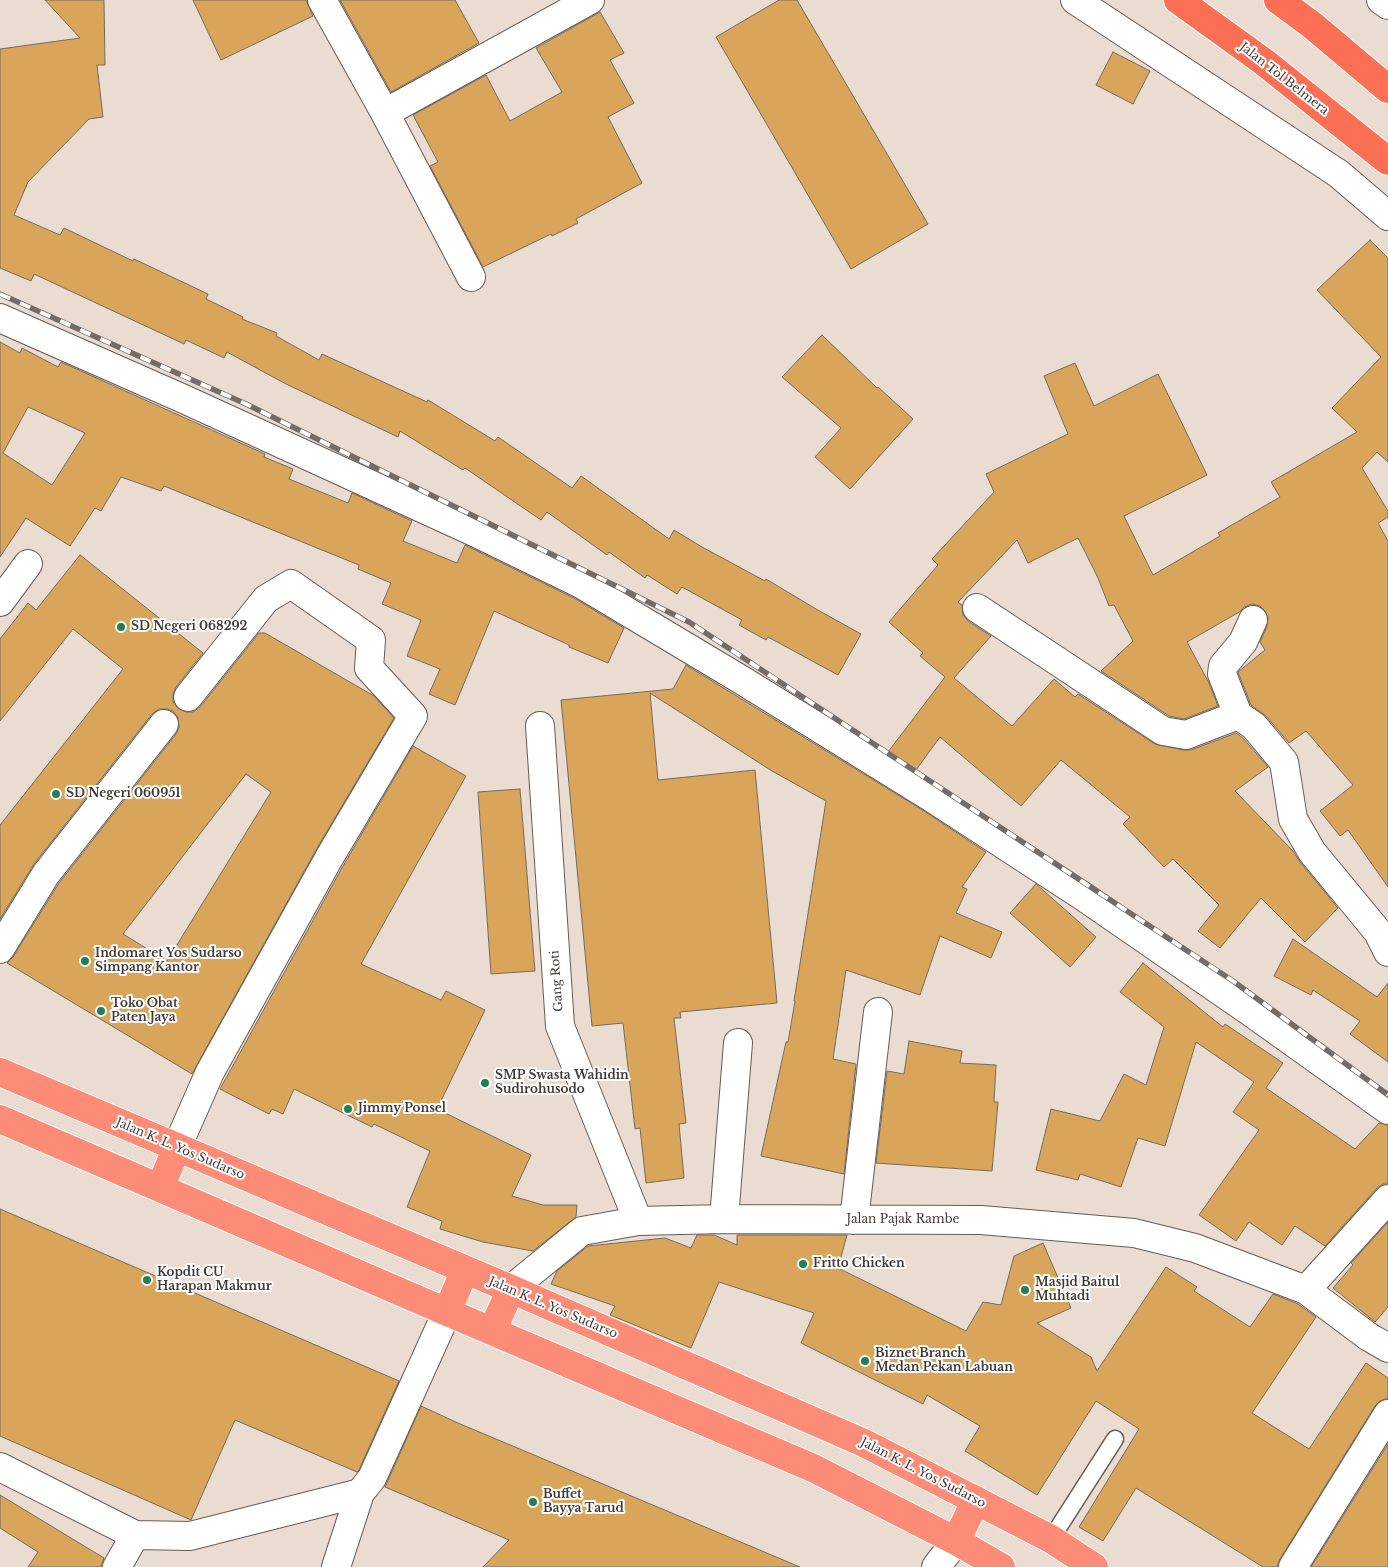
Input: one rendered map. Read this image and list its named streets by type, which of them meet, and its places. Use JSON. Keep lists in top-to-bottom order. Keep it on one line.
{"streets":{"highway":["Jalan Tol Belmera","Jalan K. L. Yos Sudarso"],"street":["Gang Roti","Jalan Pajak Rambe"]},"crossings":[["Gang Roti","Jalan Pajak Rambe"],["Jalan K. L. Yos Sudarso","Jalan Pajak Rambe"]],"places":["SD Negeri 068292","SD Negeri 060951","Indomaret Yos Sudarso Simpang Kantor","Toko Obat Paten Jaya","SMP Swasta Wahidin Sudirohusodo","Jimmy Ponsel","Fritto Chicken","Kopdit CU Harapan Makmur","Masjid Baitul Muhtadi","Biznet Branch Medan Pekan Labuan","Buffet Bayya Tarud"]}
